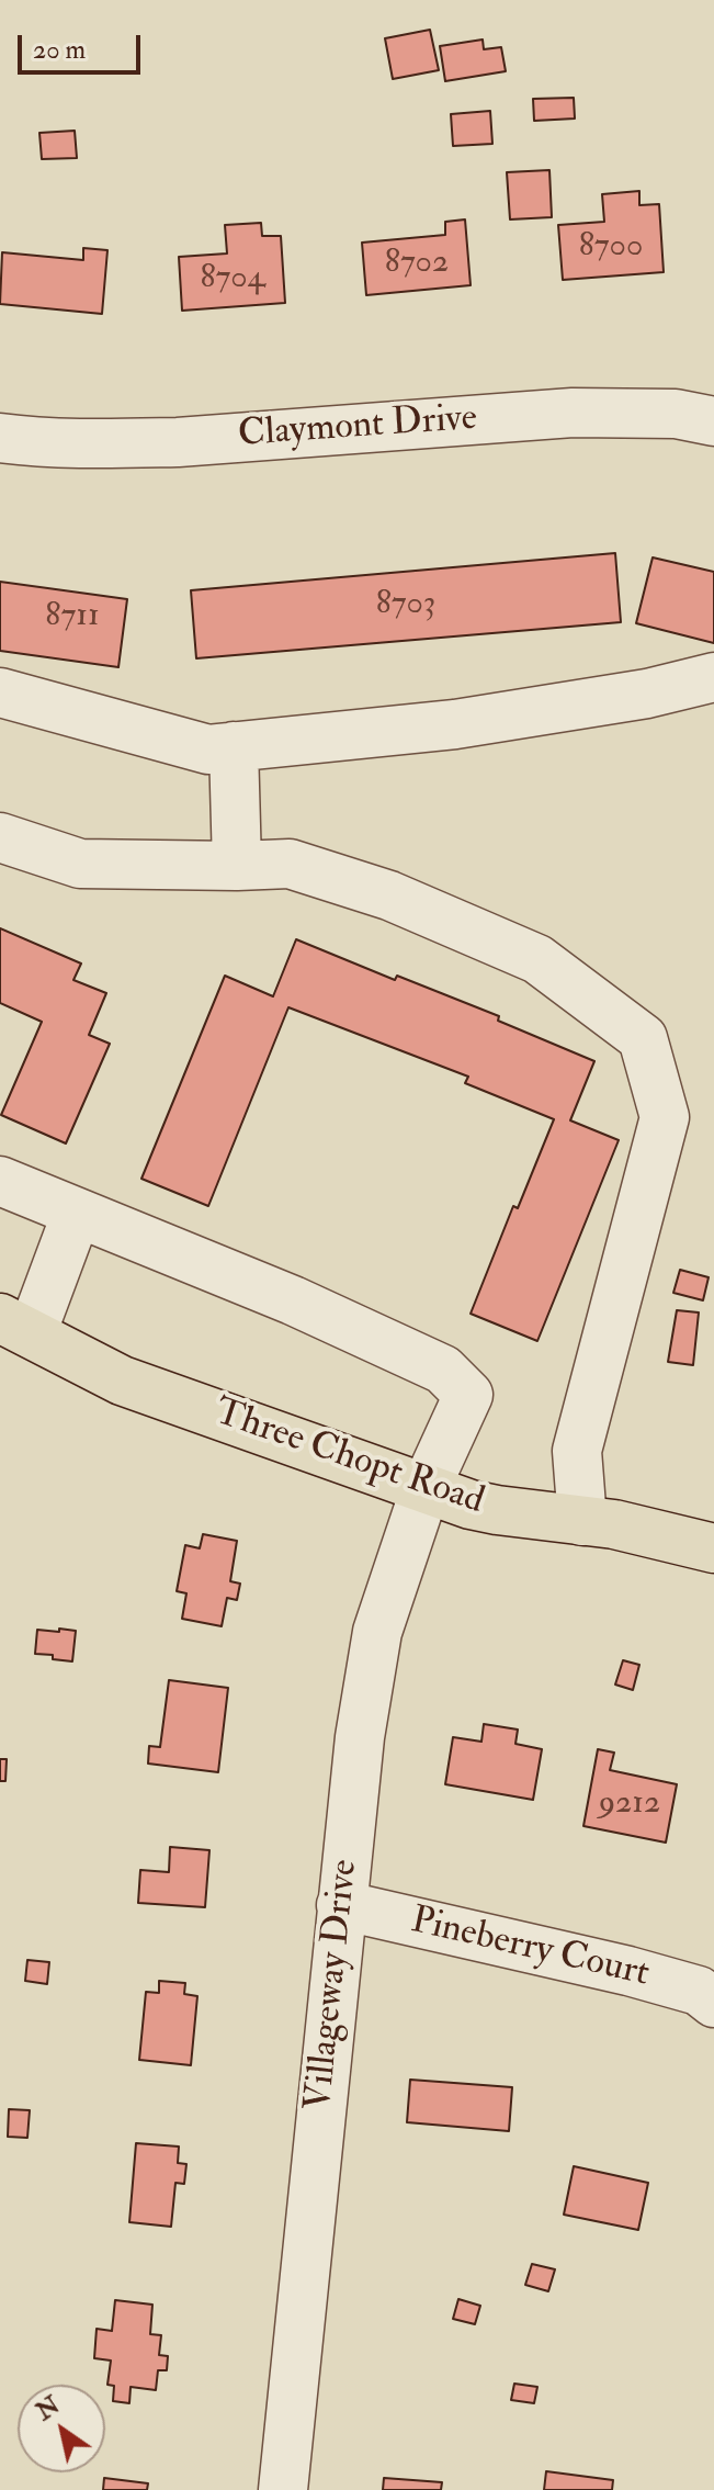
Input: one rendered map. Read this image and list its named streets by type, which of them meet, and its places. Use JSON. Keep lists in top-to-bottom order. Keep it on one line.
{"streets":{"main road":["Three Chopt Road"],"street":["Claymont Drive","Pineberry Court","Villageway Drive"]},"crossings":[["Three Chopt Road","Villageway Drive"],["Pineberry Court","Villageway Drive"]],"house_numbers":["8700","8702","8704","8703","8711","9212"],"scale_bar":"20 m","north":"top left"}
